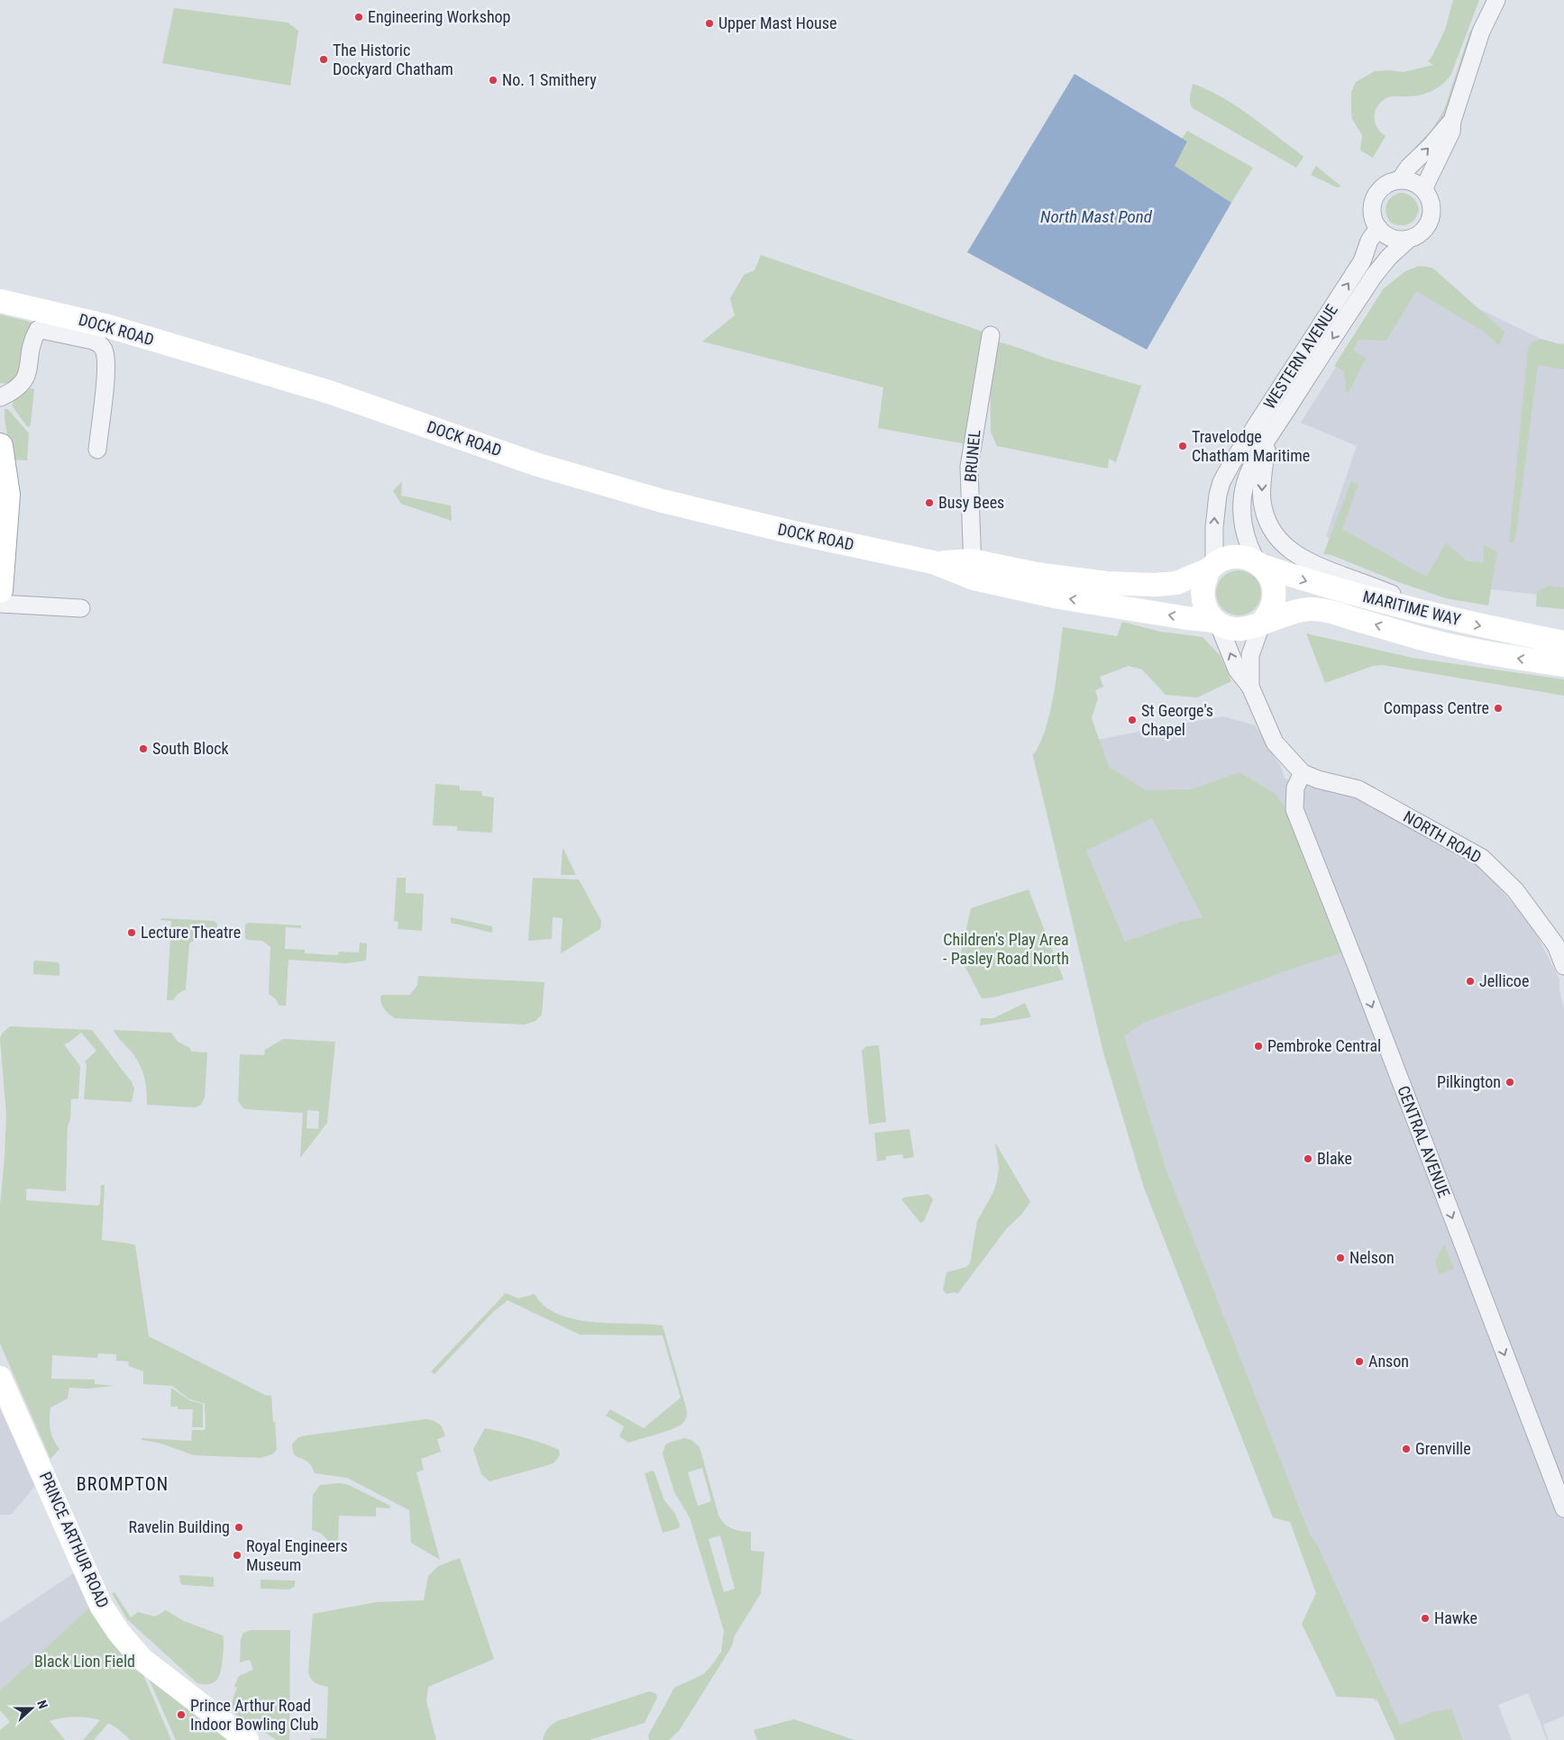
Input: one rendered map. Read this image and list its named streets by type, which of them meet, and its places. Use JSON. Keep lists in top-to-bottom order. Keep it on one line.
{"streets":{"street":["DOCK ROAD","WESTERN AVENUE","BRUNEL","MARITIME WAY","NORTH ROAD","CENTRAL AVENUE","PRINCE ARTHUR ROAD"]},"crossings":[["DOCK ROAD","WESTERN AVENUE"],["DOCK ROAD","BRUNEL"],["DOCK ROAD","MARITIME WAY"],["WESTERN AVENUE","MARITIME WAY"],["NORTH ROAD","CENTRAL AVENUE"]],"one_way":["CENTRAL AVENUE"],"districts":["BROMPTON"],"water":["North Mast Pond"],"parks":["Children's Play Area - Pasley Road North","Black Lion Field"],"places":["Engineering Workshop","Upper Mast House","The Historic Dockyard Chatham","No. 1 Smithery","Travelodge Chatham Maritime","Busy Bees","Compass Centre","St George's Chapel","South Block","Lecture Theatre","Jellicoe","Pembroke Central","Pilkington","Blake","Nelson","Anson","Grenville","Ravelin Building","Royal Engineers Museum","Hawke","Prince Arthur Road Indoor Bowling Club"],"north":"right"}
